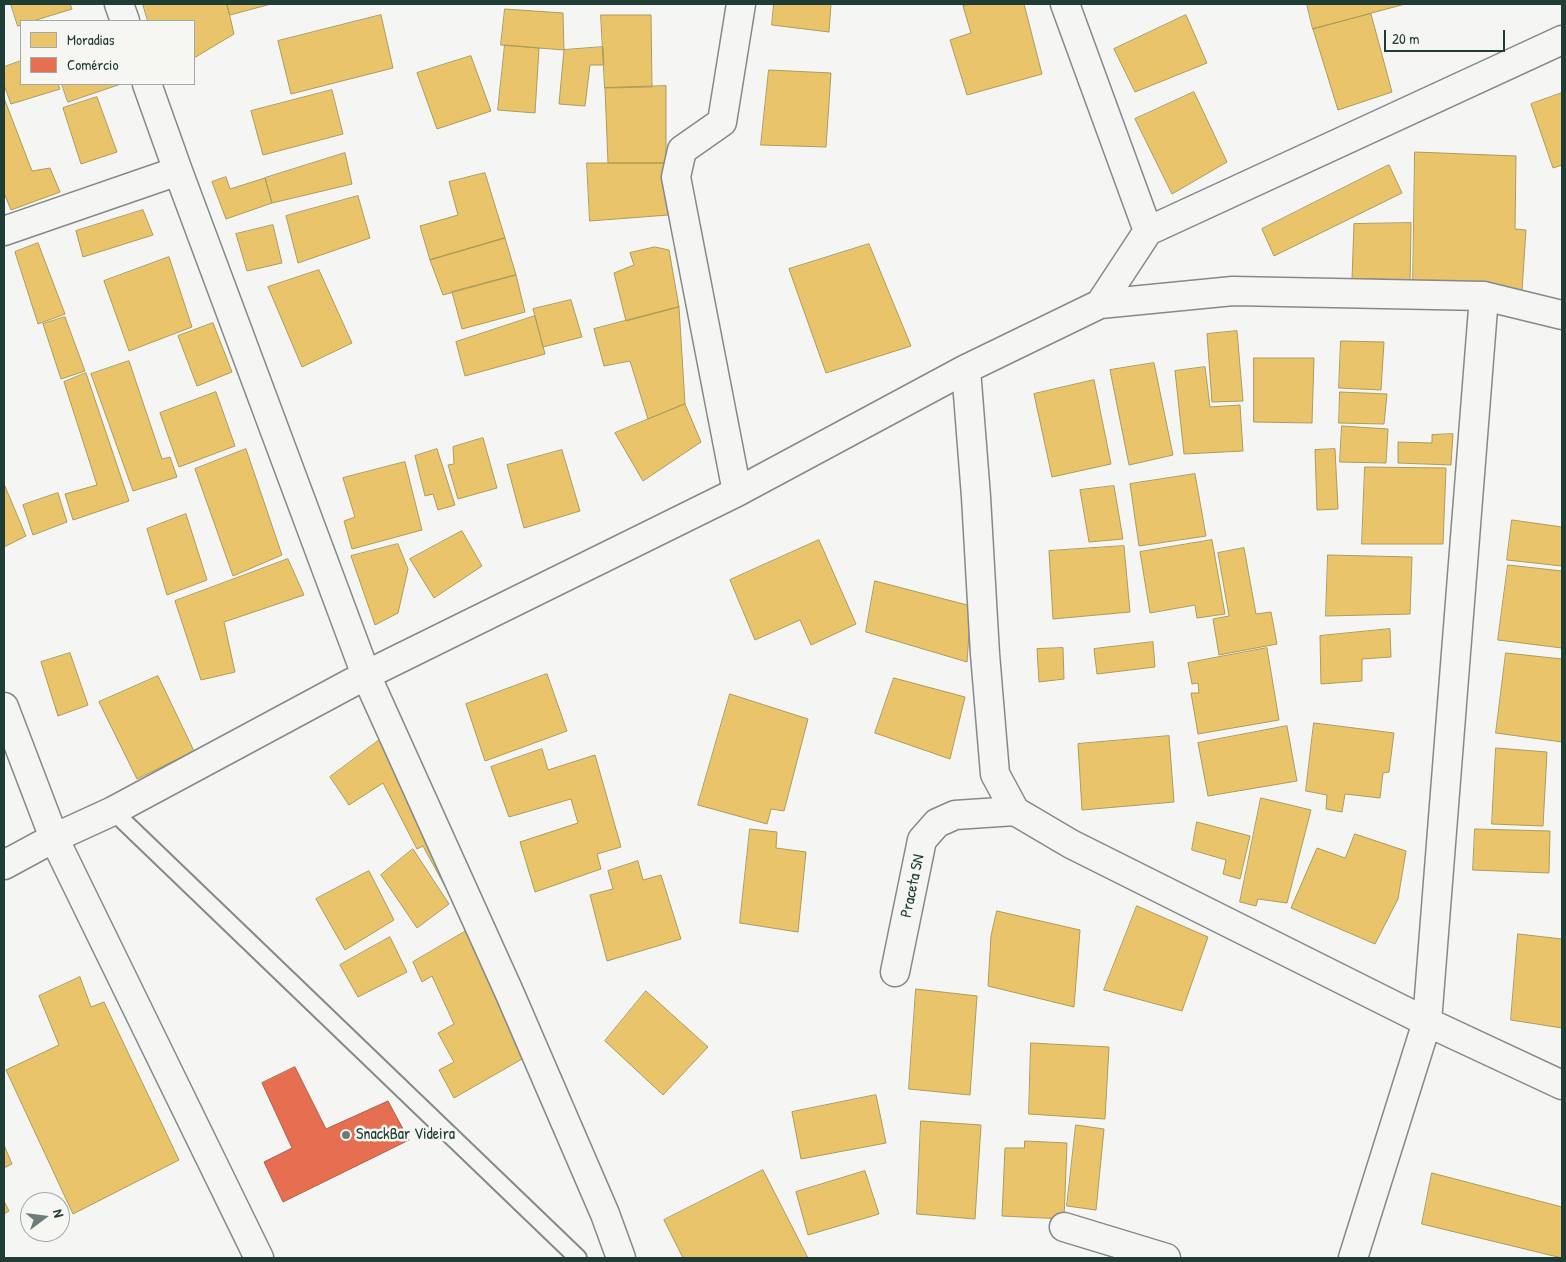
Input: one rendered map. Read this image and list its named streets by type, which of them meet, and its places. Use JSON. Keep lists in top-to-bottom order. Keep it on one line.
{"streets":{"street":["Praceta SN"]},"places":["SnackBar Videira"],"legend":["Moradias","Comércio"],"scale_bar":"20 m","north":"right"}
